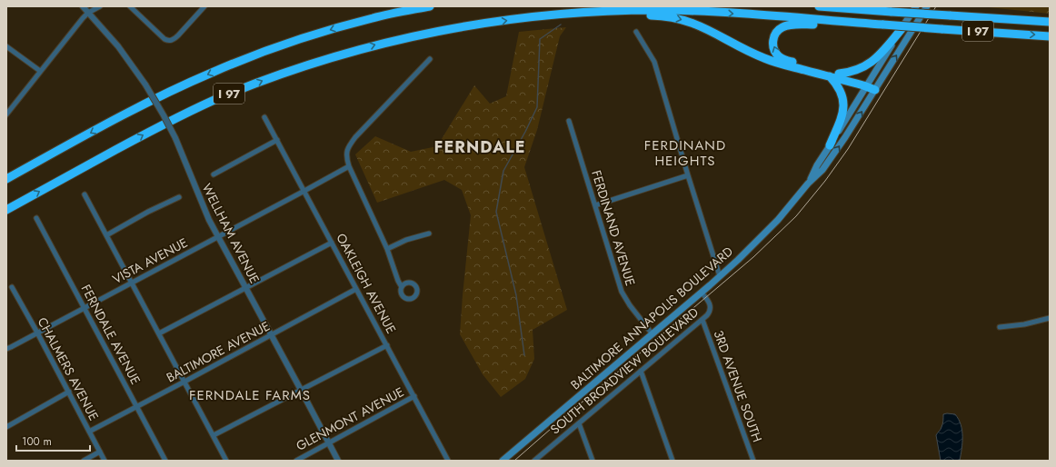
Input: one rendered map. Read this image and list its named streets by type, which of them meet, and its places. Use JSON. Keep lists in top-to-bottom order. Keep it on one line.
{"streets":{"highway":["I 97"],"main road":["BALTIMORE ANNAPOLIS BOULEVARD"],"street":["FERDINAND AVENUE","WELLHAM AVENUE","VISTA AVENUE","OAKLEIGH AVENUE","FERNDALE AVENUE","BALTIMORE AVENUE","CHALMERS AVENUE","SOUTH BROADVIEW BOULEVARD","3RD AVENUE SOUTH","GLENMONT AVENUE"]},"crossings":[["FERDINAND AVENUE","BALTIMORE ANNAPOLIS BOULEVARD"],["WELLHAM AVENUE","VISTA AVENUE"],["WELLHAM AVENUE","BALTIMORE AVENUE"],["WELLHAM AVENUE","GLENMONT AVENUE"],["VISTA AVENUE","OAKLEIGH AVENUE"],["VISTA AVENUE","FERNDALE AVENUE"],["VISTA AVENUE","CHALMERS AVENUE"],["OAKLEIGH AVENUE","BALTIMORE AVENUE"],["OAKLEIGH AVENUE","GLENMONT AVENUE"],["BALTIMORE ANNAPOLIS BOULEVARD","SOUTH BROADVIEW BOULEVARD"],["FERNDALE AVENUE","BALTIMORE AVENUE"],["BALTIMORE AVENUE","CHALMERS AVENUE"],["SOUTH BROADVIEW BOULEVARD","3RD AVENUE SOUTH"]],"districts":["FERDINAND HEIGHTS","FERNDALE","FERNDALE FARMS"],"scale_bar":"100 m"}
